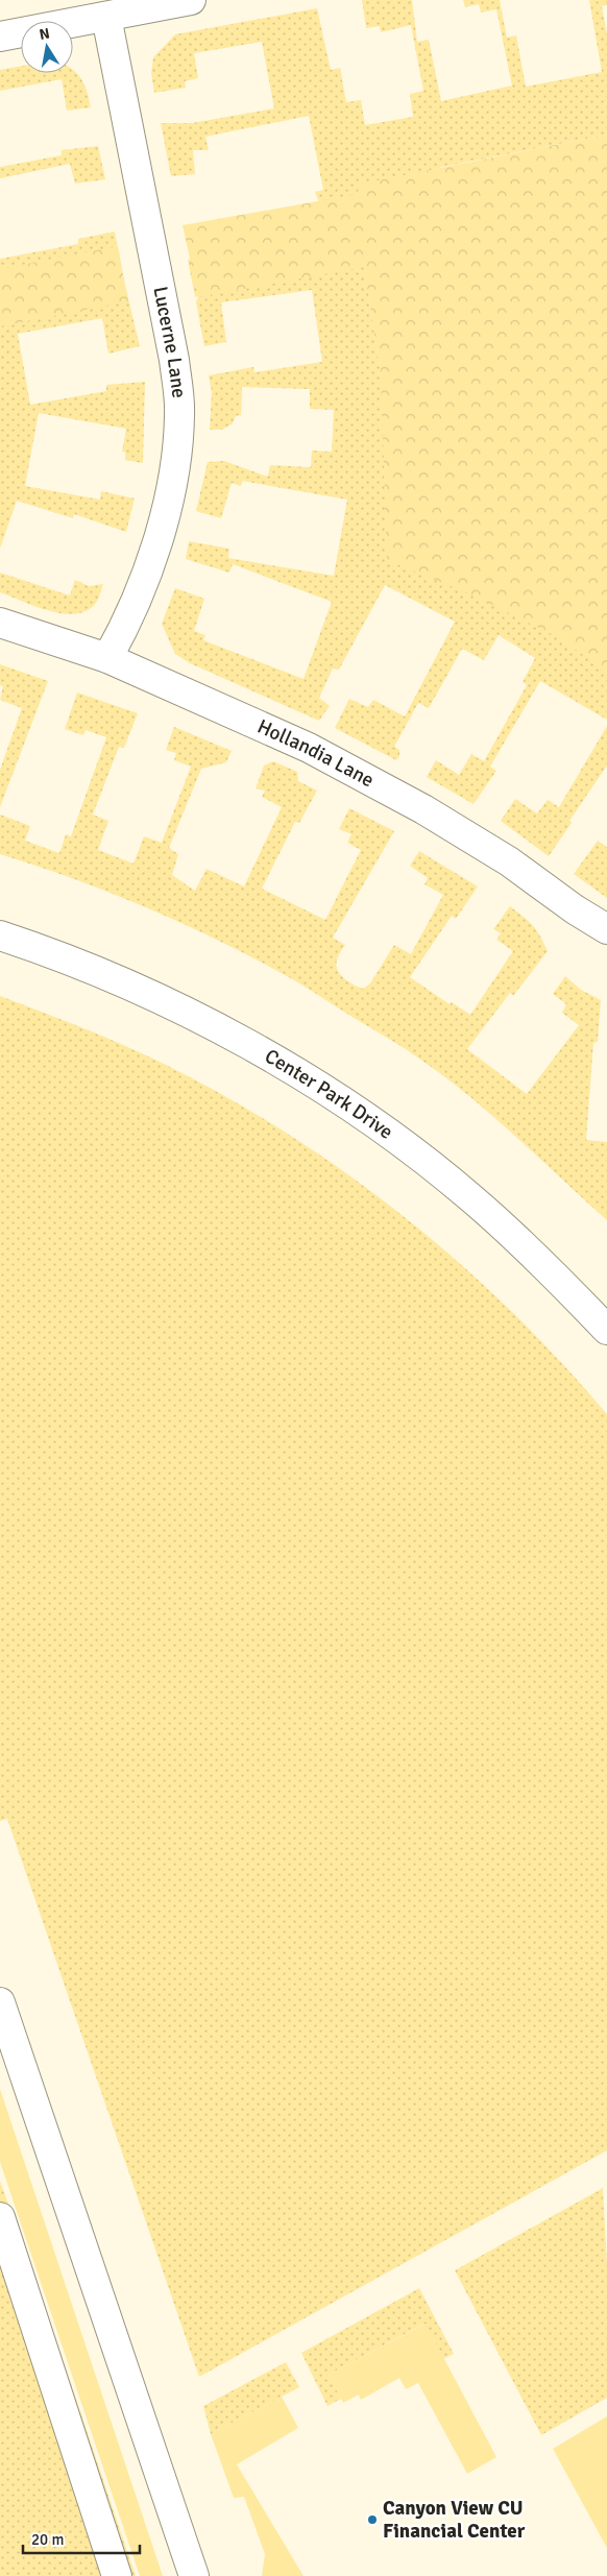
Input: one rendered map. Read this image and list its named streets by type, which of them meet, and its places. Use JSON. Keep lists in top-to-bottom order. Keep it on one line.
{"streets":{"street":["Lucerne Lane","Hollandia Lane","Center Park Drive"]},"crossings":[["Lucerne Lane","Hollandia Lane"]],"places":["Canyon View CU Financial Center"],"scale_bar":"20 m","north":"top"}
